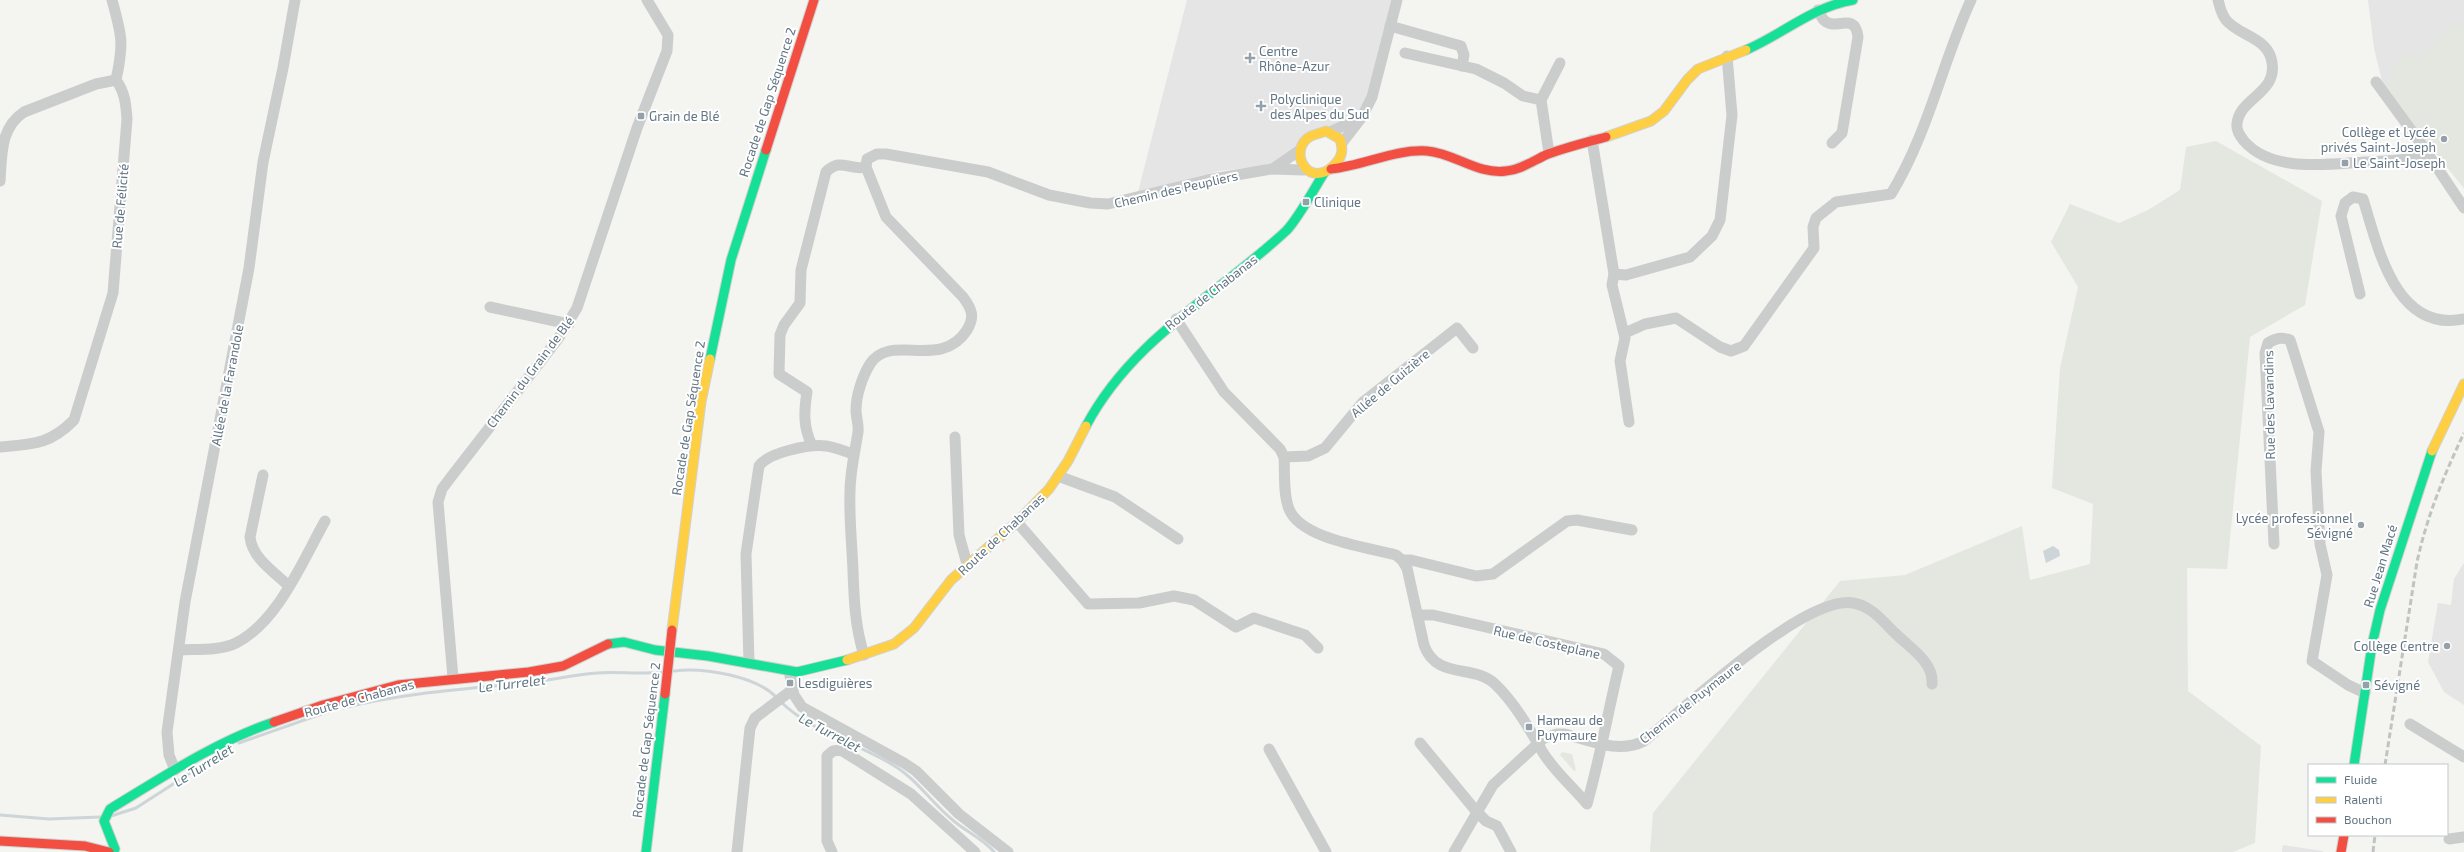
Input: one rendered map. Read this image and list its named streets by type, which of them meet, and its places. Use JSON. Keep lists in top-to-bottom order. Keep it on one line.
{"streets":{"street":["Rocade de Gap Séquence 2","Chemin des Peupliers","Rue de Félicité","Route de Chabanas","Chemin du Grain de Blé","Allée de Guizière","Allée de la Farandole","Rue des Lavandins","Rue Jean Macé","Rue de Costeplane","Chemin de Puymaure"]},"crossings":[["Chemin des Peupliers","Route de Chabanas"],["Route de Chabanas","Chemin du Grain de Blé"],["Route de Chabanas","Allée de la Farandole"],["Rue des Lavandins","Rue Jean Macé"],["Rue de Costeplane","Chemin de Puymaure"]],"water":["Le Turrelet"],"places":{"health":["Centre Rhône-Azur","Polyclinique des Alpes du Sud"],"transit":["Grain de Blé","Le Saint-Joseph","Clinique","Lesdiguières","Sévigné","Hameau de Puymaure"],"other":["Collège et Lycée privés Saint-Joseph","Lycée professionnel Sévigné","Collège Centre"]},"legend":["Fluide","Ralenti","Bouchon"]}
